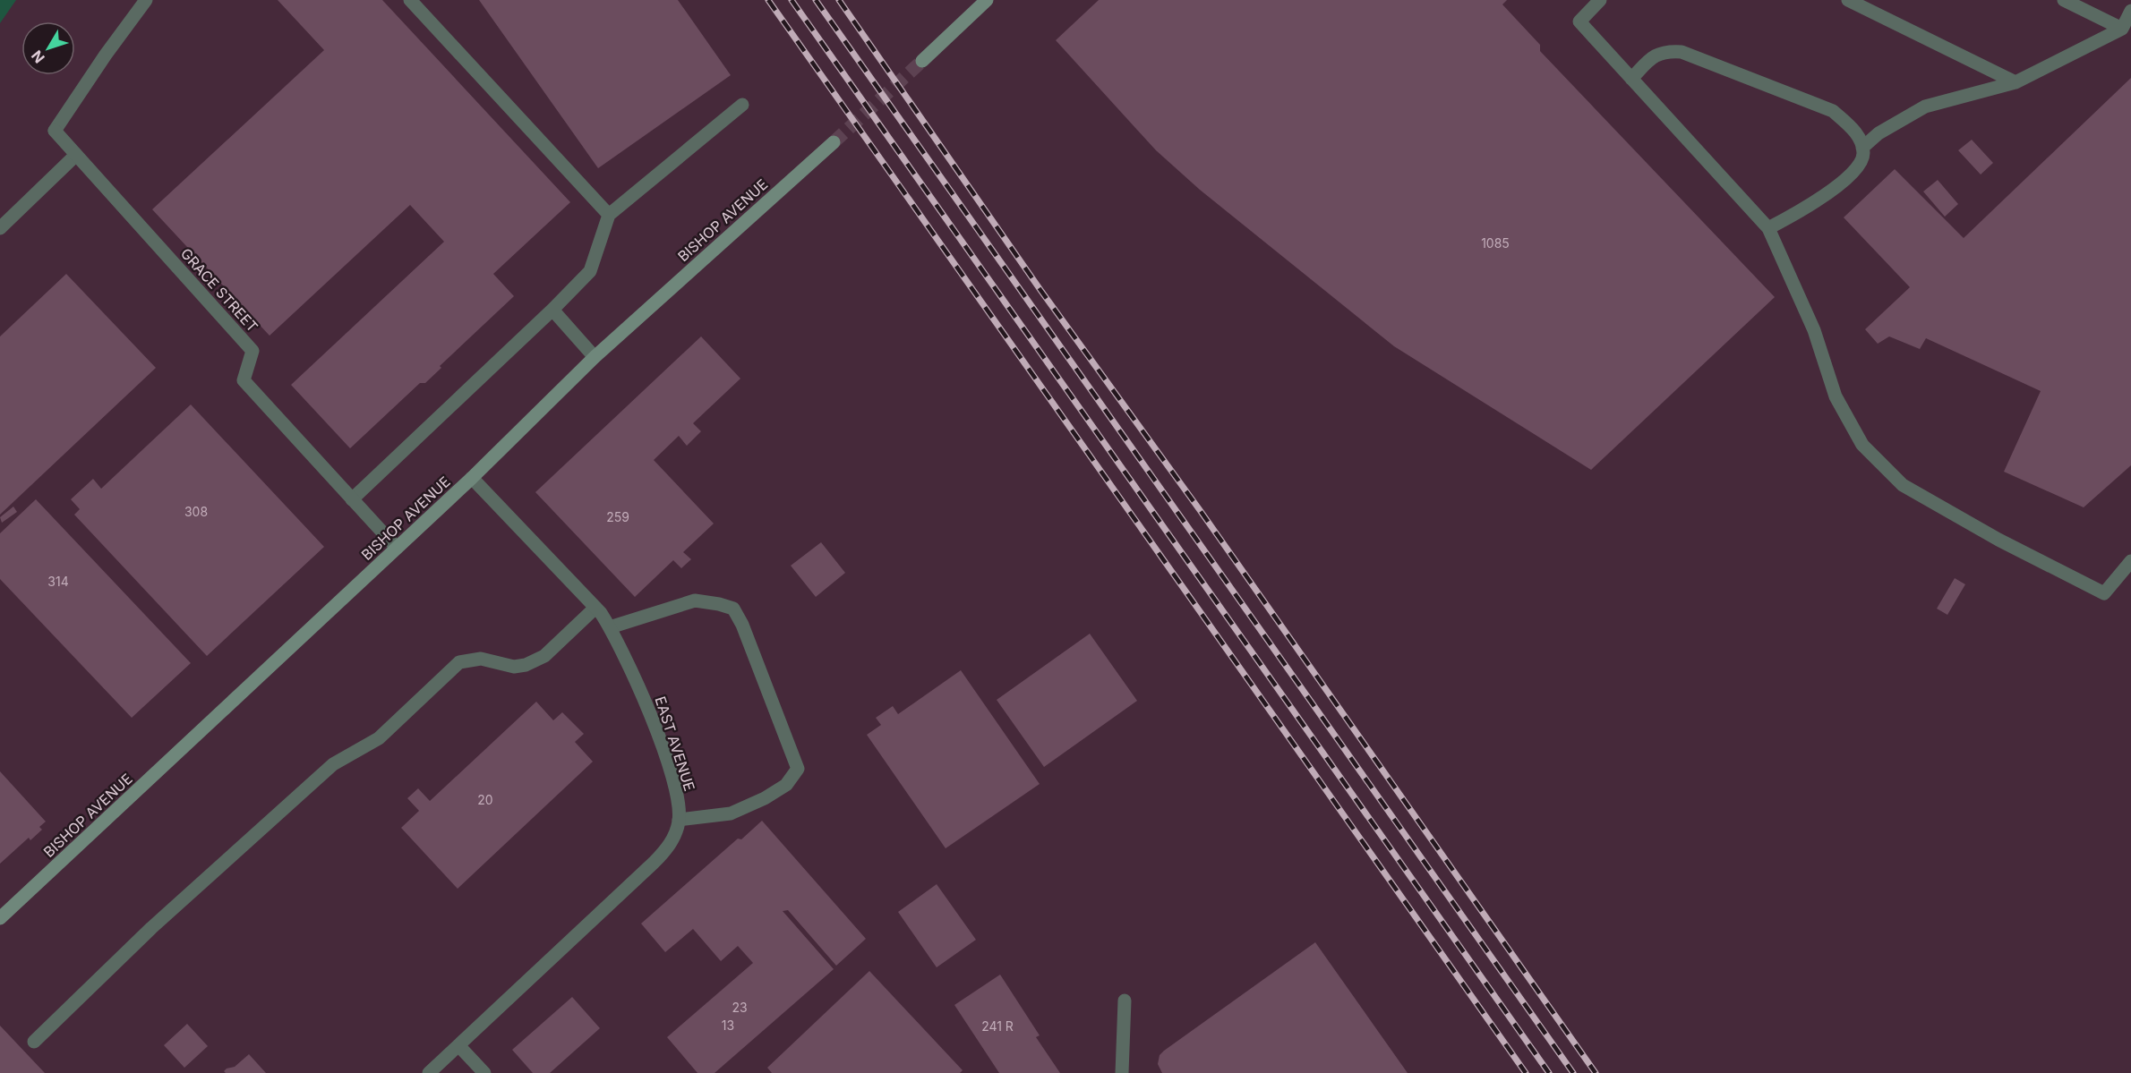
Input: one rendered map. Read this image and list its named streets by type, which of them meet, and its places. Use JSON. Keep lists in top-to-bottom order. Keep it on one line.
{"streets":{"street":["BISHOP AVENUE","GRACE STREET","EAST AVENUE"]},"crossings":[["BISHOP AVENUE","GRACE STREET"],["BISHOP AVENUE","EAST AVENUE"]],"house_numbers":["1085","308","259","314","20","23","13","241 R"],"north":"bottom left"}
